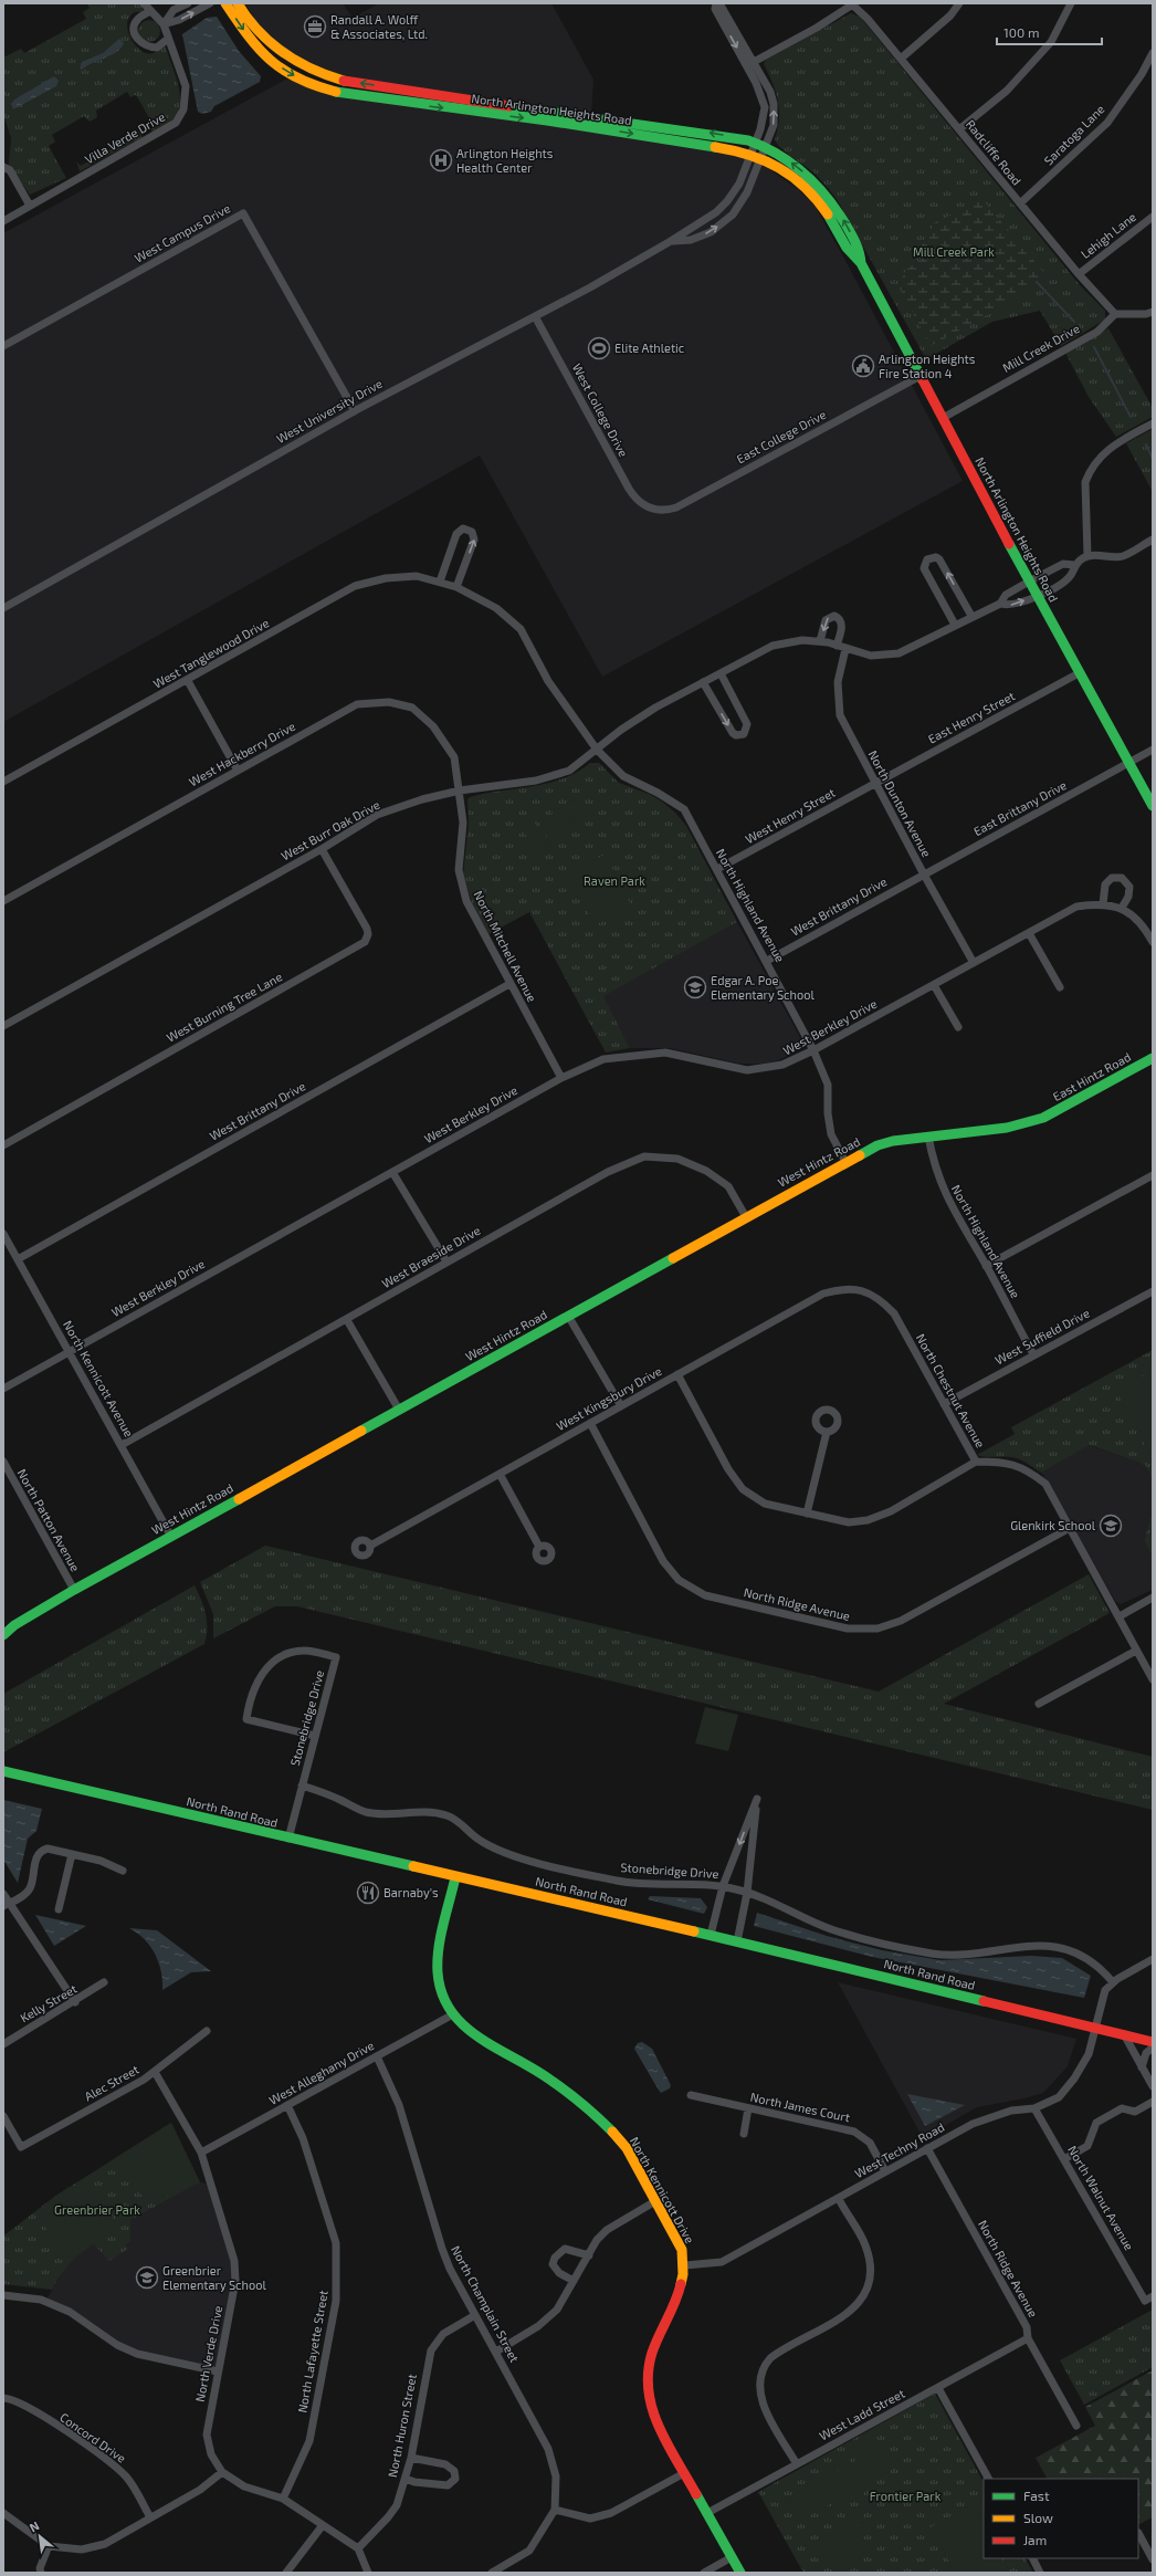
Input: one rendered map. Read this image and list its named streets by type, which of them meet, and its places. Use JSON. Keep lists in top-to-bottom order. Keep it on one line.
{"streets":{"main road":["North Arlington Heights Road","East Hintz Road","West Hintz Road","North Rand Road","North Kennicott Drive"],"street":["Saratoga Lane","Villa Verde Drive","Radcliffe Road","West Campus Drive","Lehigh Lane","Mill Creek Drive","West College Drive","West University Drive","East College Drive","West Tanglewood Drive","East Henry Street","West Hackberry Drive","North Dunton Avenue","East Brittany Drive","West Henry Street","West Burr Oak Drive","North Highland Avenue","West Brittany Drive","North Mitchell Avenue","West Burning Tree Lane","West Berkley Drive","West Braeside Drive","West Suffield Drive","North Kennicott Avenue","North Chestnut Avenue","West Kingsbury Drive","North Patton Avenue","North Ridge Avenue","Stonebridge Drive","Kelly Street","West Alleghany Drive","Alec Street","North James Court","West Techny Road","North Walnut Avenue","North Champlain Street","North Lafayette Street","North Verde Drive","West Ladd Street","North Huron Street","Concord Drive"]},"crossings":[["North Arlington Heights Road","Mill Creek Drive"],["North Arlington Heights Road","West University Drive"],["North Arlington Heights Road","East College Drive"],["North Arlington Heights Road","East Henry Street"],["North Arlington Heights Road","East Brittany Drive"],["Saratoga Lane","Radcliffe Road"],["Radcliffe Road","Lehigh Lane"],["Radcliffe Road","Mill Creek Drive"],["West Campus Drive","West University Drive"],["West College Drive","West University Drive"],["West College Drive","East College Drive"],["West Tanglewood Drive","West Burr Oak Drive"],["West Tanglewood Drive","North Highland Avenue"],["East Henry Street","North Dunton Avenue"],["East Henry Street","West Henry Street"],["West Hackberry Drive","West Burr Oak Drive"],["West Hackberry Drive","North Mitchell Avenue"],["North Dunton Avenue","East Brittany Drive"],["North Dunton Avenue","West Henry Street"],["North Dunton Avenue","West Burr Oak Drive"],["North Dunton Avenue","West Brittany Drive"],["North Dunton Avenue","West Berkley Drive"],["East Brittany Drive","West Brittany Drive"],["West Henry Street","North Highland Avenue"],["West Burr Oak Drive","North Highland Avenue"],["West Burr Oak Drive","North Mitchell Avenue"],["West Burr Oak Drive","West Burning Tree Lane"],["North Highland Avenue","West Brittany Drive"],["North Highland Avenue","West Berkley Drive"],["North Highland Avenue","West Hintz Road"],["North Highland Avenue","West Suffield Drive"],["West Brittany Drive","North Mitchell Avenue"],["West Brittany Drive","North Kennicott Avenue"],["North Mitchell Avenue","West Berkley Drive"],["West Berkley Drive","North Kennicott Avenue"],["East Hintz Road","West Hintz Road"],["West Hintz Road","West Braeside Drive"],["West Hintz Road","North Kennicott Avenue"],["West Hintz Road","North Patton Avenue"],["West Braeside Drive","North Kennicott Avenue"],["West Suffield Drive","North Chestnut Avenue"],["North Chestnut Avenue","West Kingsbury Drive"],["North Chestnut Avenue","North Ridge Avenue"],["West Kingsbury Drive","North Ridge Avenue"],["North Ridge Avenue","West Techny Road"],["North Ridge Avenue","West Ladd Street"],["Stonebridge Drive","North Rand Road"],["North Rand Road","West Techny Road"],["North Rand Road","North Kennicott Drive"],["West Alleghany Drive","North Kennicott Drive"],["West Alleghany Drive","North Champlain Street"],["West Alleghany Drive","North Lafayette Street"],["West Alleghany Drive","North Verde Drive"],["Alec Street","North Verde Drive"],["North James Court","West Techny Road"],["West Techny Road","North Kennicott Drive"],["West Techny Road","North Walnut Avenue"],["North Kennicott Drive","West Ladd Street"],["North Champlain Street","North Huron Street"],["North Lafayette Street","North Verde Drive"],["North Verde Drive","North Huron Street"]],"parks":["Mill Creek Park","Raven Park","Greenbrier Park","Frontier Park"],"places":{"office":["Randall A. Wolff & Associates, Ltd."],"hospital":["Arlington Heights Health Center"],"sports":["Elite Athletic"],"public building":["Arlington Heights Fire Station 4"],"school or university":["Edgar A. Poe Elementary School","Glenkirk School","Greenbrier Elementary School"],"restaurant":["Barnaby's"]},"legend":["Fast","Slow","Jam"],"scale_bar":"100 m","north":"top left"}
